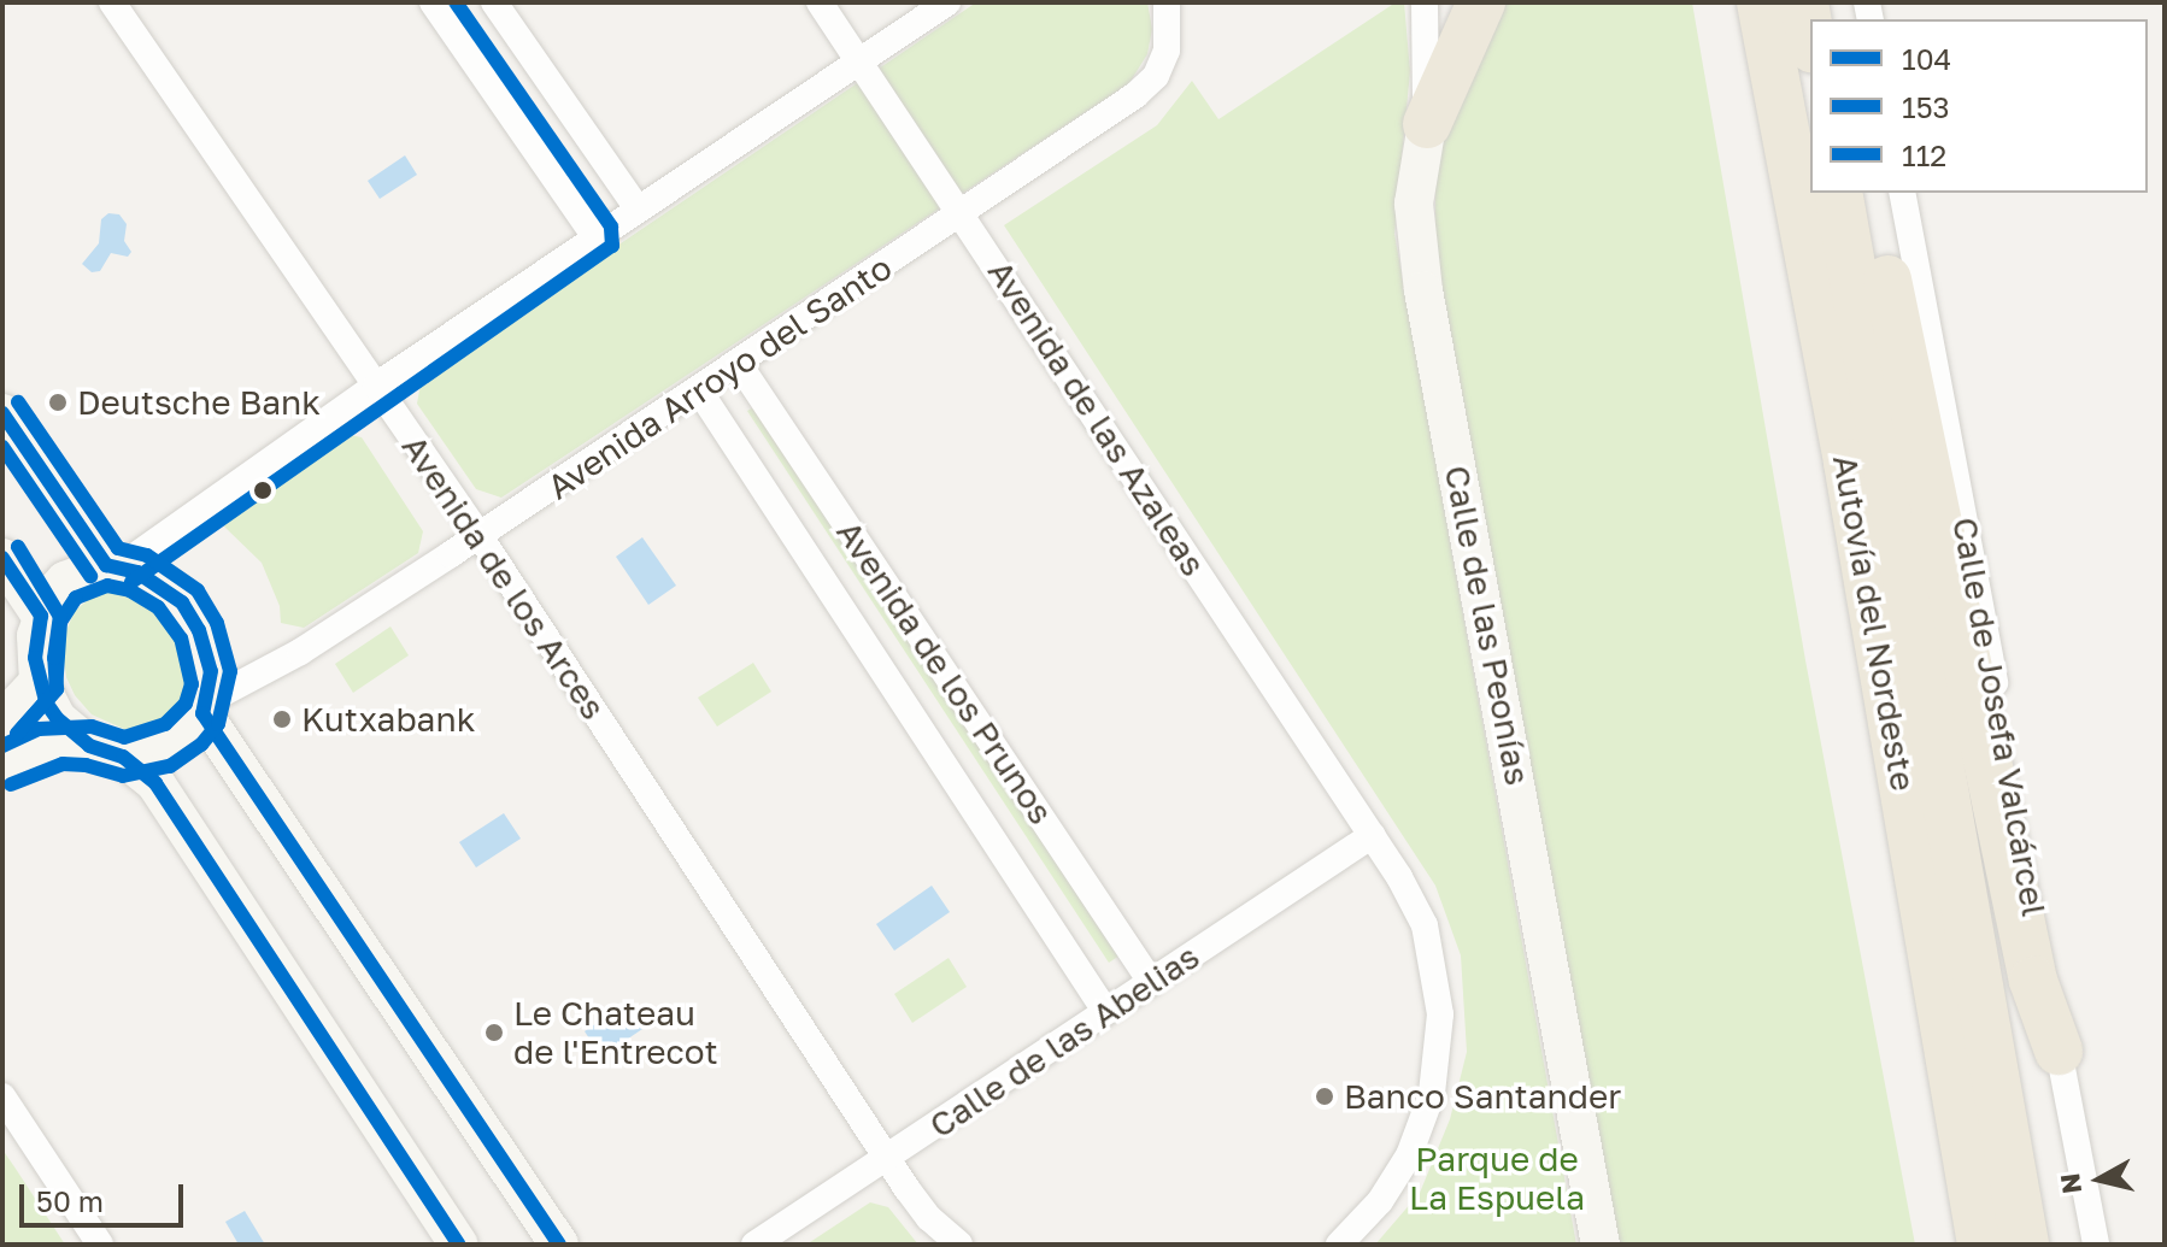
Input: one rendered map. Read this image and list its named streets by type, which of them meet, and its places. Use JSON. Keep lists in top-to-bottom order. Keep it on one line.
{"streets":{"highway":["Autovía del Nordeste"],"main road":["Calle de las Peonías"],"street":["Avenida Arroyo del Santo","Avenida de las Azaleas","Avenida de los Arces","Avenida de los Prunos","Calle de Josefa Valcárcel","Calle de las Abelias"]},"crossings":[["Avenida Arroyo del Santo","Avenida de las Azaleas"],["Avenida Arroyo del Santo","Avenida de los Arces"],["Avenida Arroyo del Santo","Avenida de los Prunos"],["Avenida de las Azaleas","Calle de las Abelias"],["Avenida de los Arces","Calle de las Abelias"],["Avenida de los Prunos","Calle de las Abelias"]],"parks":["Parque de La Espuela"],"places":["Deutsche Bank","Kutxabank","Le Chateau de l'Entrecot","Banco Santander"],"lines":["transit line 153","transit line 112","transit line 104"],"legend":["104","153","112"],"scale_bar":"50 m","north":"left"}
